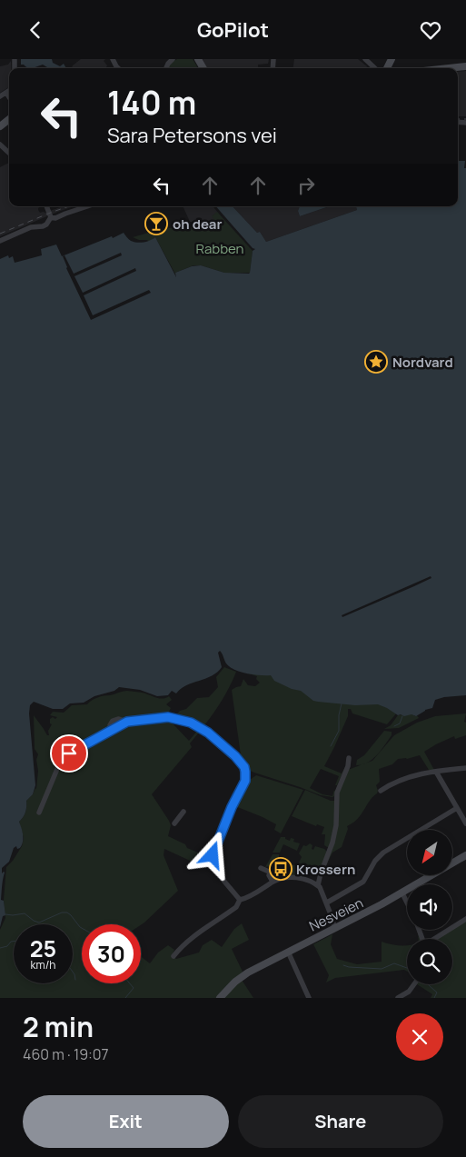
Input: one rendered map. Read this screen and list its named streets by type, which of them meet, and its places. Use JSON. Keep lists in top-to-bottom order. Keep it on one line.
{"streets":{"main road":["Nesveien"]},"parks":["Rabben"],"places":{"bar":["oh dear"],"place":["Nordvard"],"bus stop":["Krossern"]},"north":"bottom left","page":{"header":"GoPilot","turn":["140 m","Sara Petersons vei"],"speed":"25 km/h","limit":"30","heading":["2 min","460 m · 19:07"],"buttons":["Exit","Share"]}}
